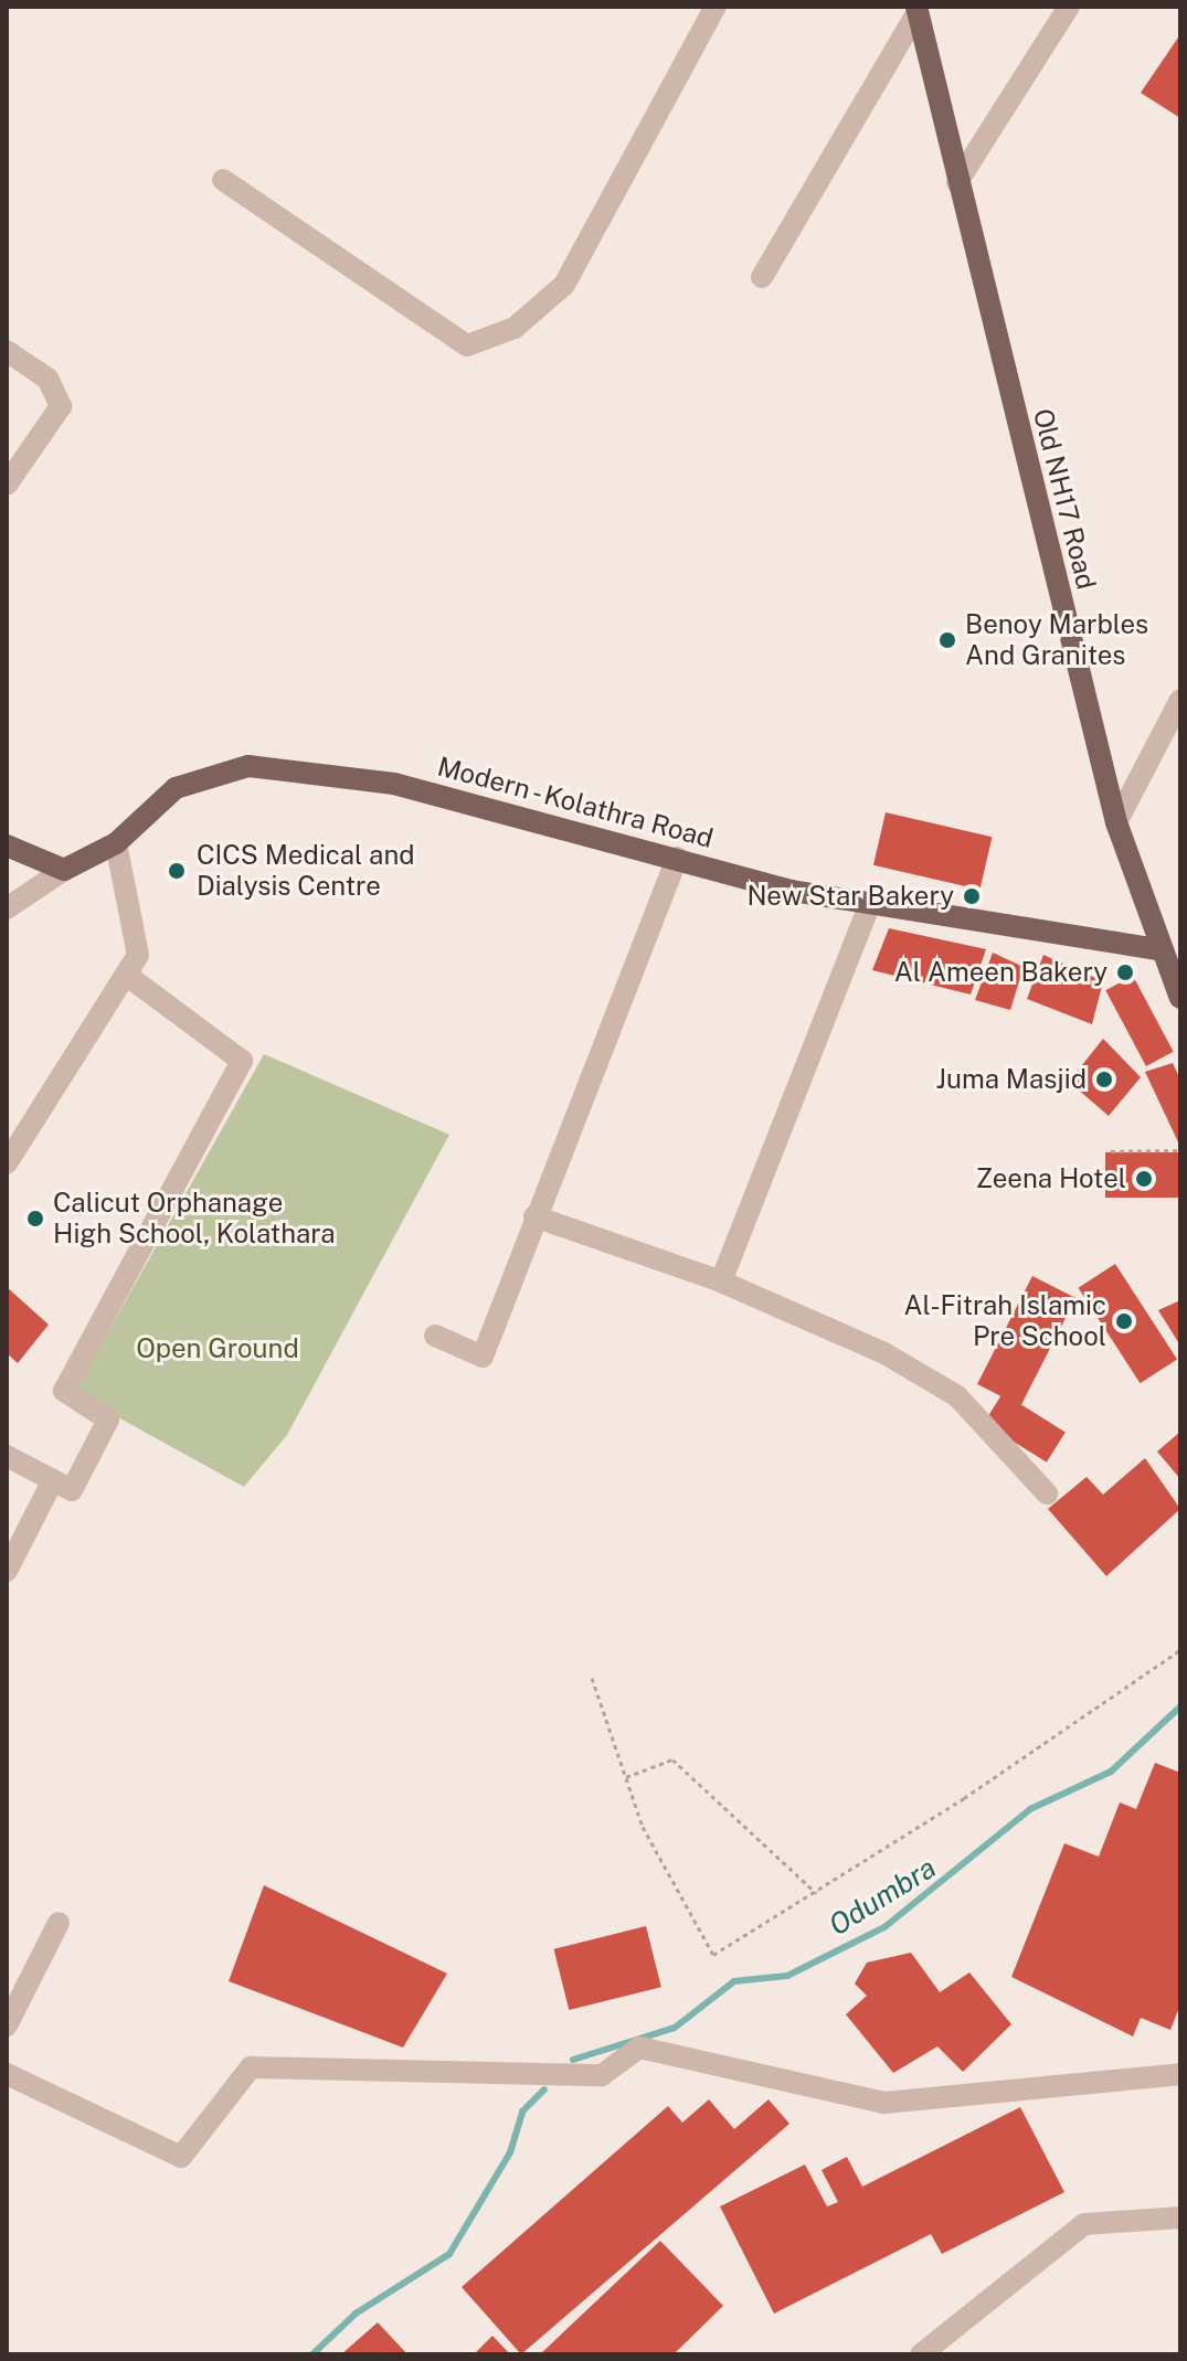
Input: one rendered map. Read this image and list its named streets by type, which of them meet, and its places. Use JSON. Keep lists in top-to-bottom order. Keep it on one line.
{"streets":{"main road":["Old NH17 Road","Modern - Kolathra Road"]},"crossings":[["Old NH17 Road","Modern - Kolathra Road"]],"water":["Odumbra"],"parks":["Open Ground"],"places":["Benoy Marbles And Granites","CICS Medical and Dialysis Centre","New Star Bakery","Al Ameen Bakery","Juma Masjid","Zeena Hotel","Calicut Orphanage High School, Kolathara","Al-Fitrah Islamic Pre School"]}
